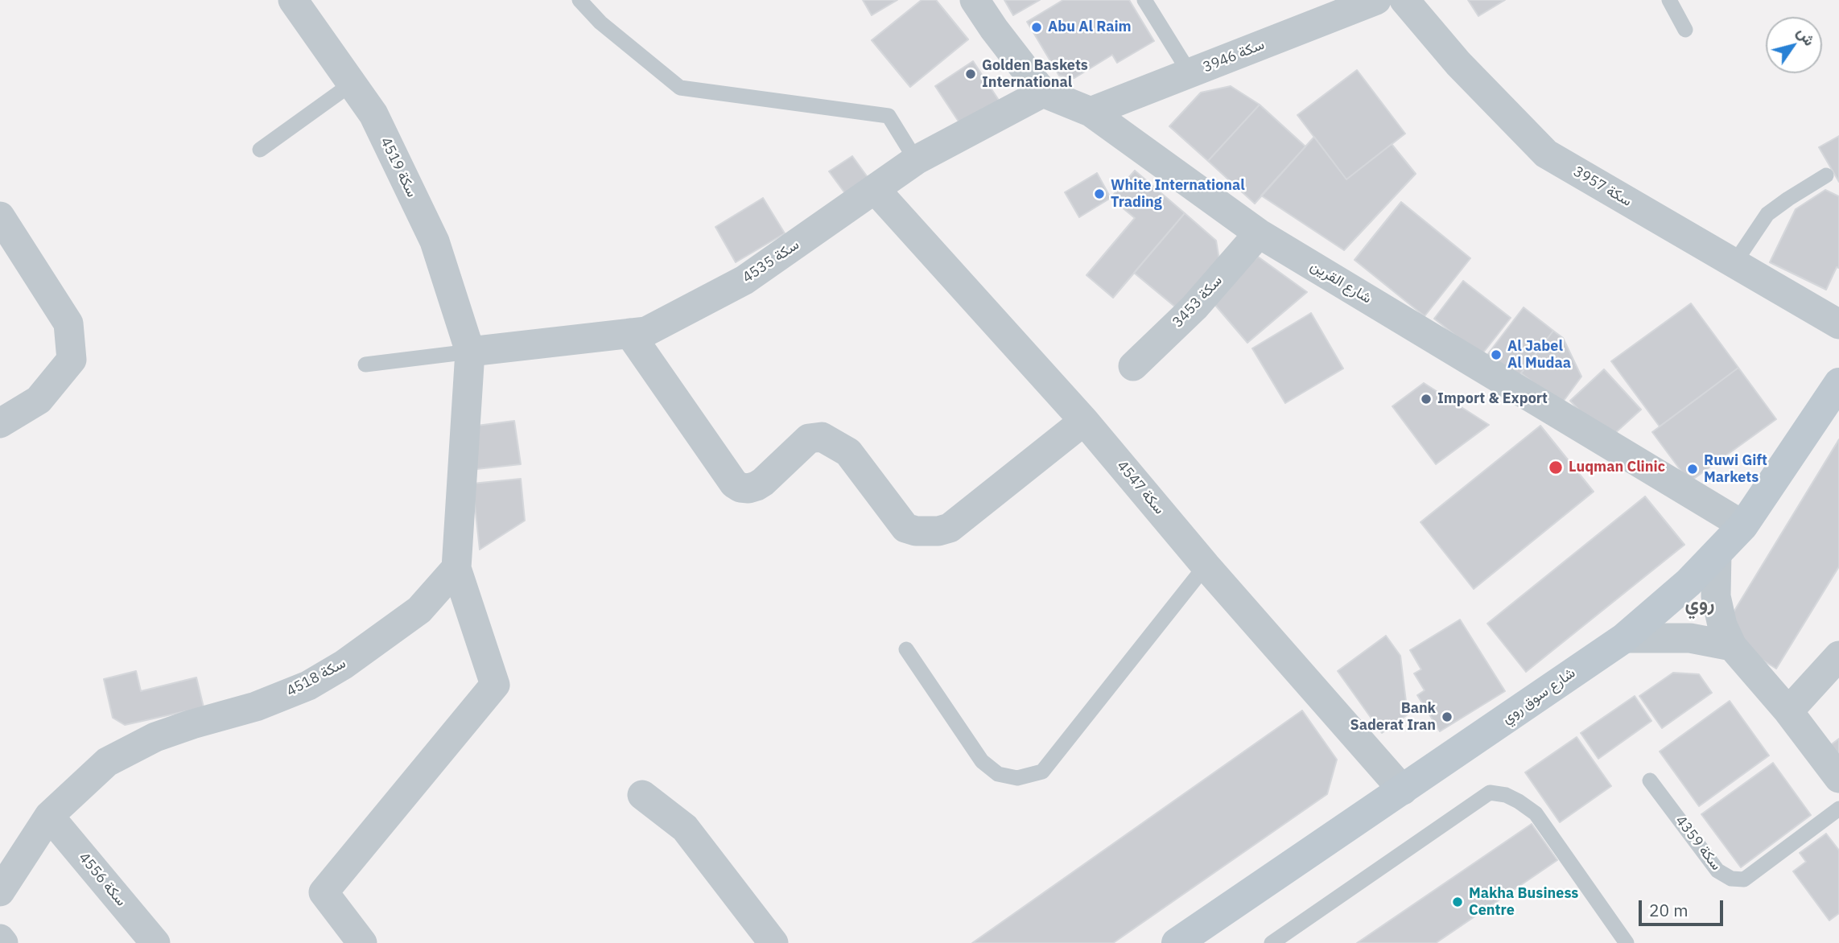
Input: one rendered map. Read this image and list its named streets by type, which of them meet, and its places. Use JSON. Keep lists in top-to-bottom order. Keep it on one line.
{"streets":{"main road":["شارع سوق روي"],"street":["سكة 3946","سكة 4519","سكة 3957","سكة 4535","شارع القرين","سكة 3453","سكة 4547","سكة 4518","سكة 4556"],"lane":["سكة 4359"]},"crossings":[["سكة 3946","شارع القرين"],["سكة 4519","سكة 4535"],["سكة 4535","شارع القرين"],["سكة 4535","سكة 4547"],["شارع القرين","سكة 3453"],["شارع القرين","شارع سوق روي"],["سكة 4547","شارع سوق روي"],["سكة 4518","سكة 4556"]],"districts":["روي"],"places":["Abu Al Raim","Golden Baskets International","White International Trading","Al Jabel Al Mudaa","Import & Export","Luqman Clinic","Ruwi Gift Markets","Bank Saderat Iran","Makha Business Centre"],"scale_bar":"20 m","north":"top right"}
